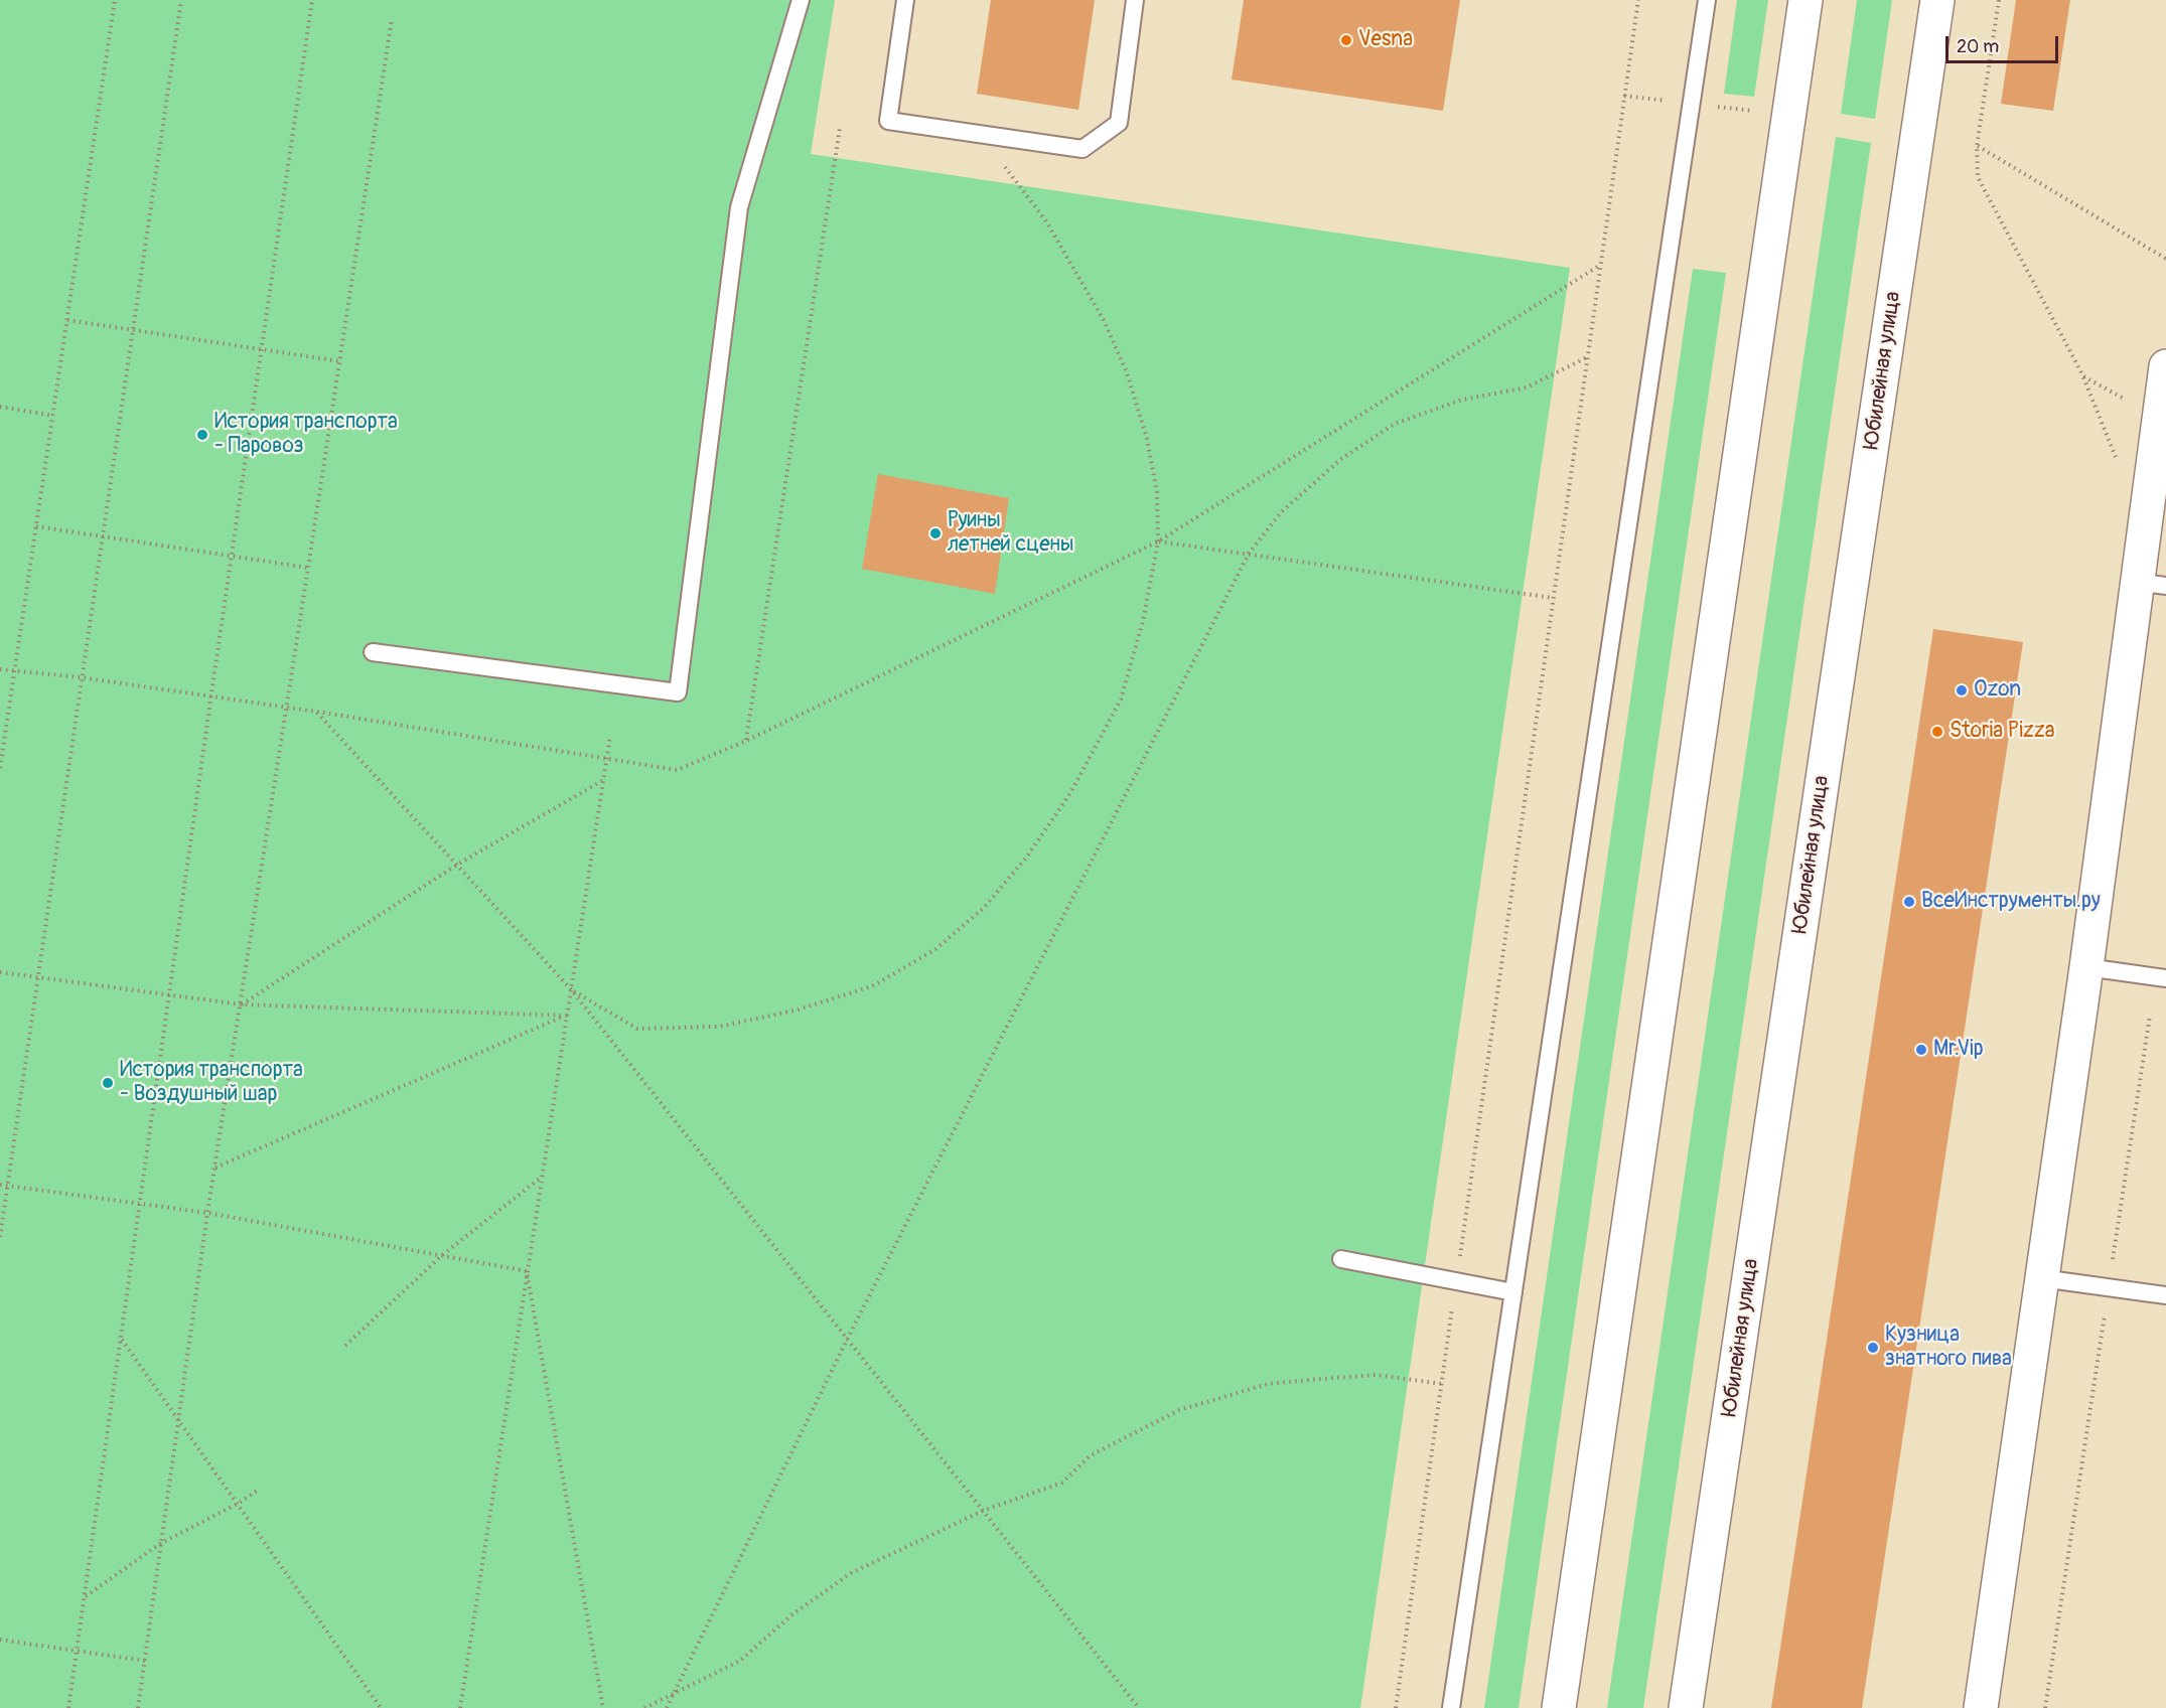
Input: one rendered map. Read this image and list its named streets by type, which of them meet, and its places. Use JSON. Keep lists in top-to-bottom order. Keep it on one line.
{"streets":{"main road":["Юбилейная улица"]},"places":["Vesna","История транспорта - Паровоз","Руины летней сцены","Ozon","Storia Pizza","ВсеИнструменты.ру","Mr.Vip","История транспорта - Воздушный шар","Кузница знатного пива"],"scale_bar":"20 m"}
